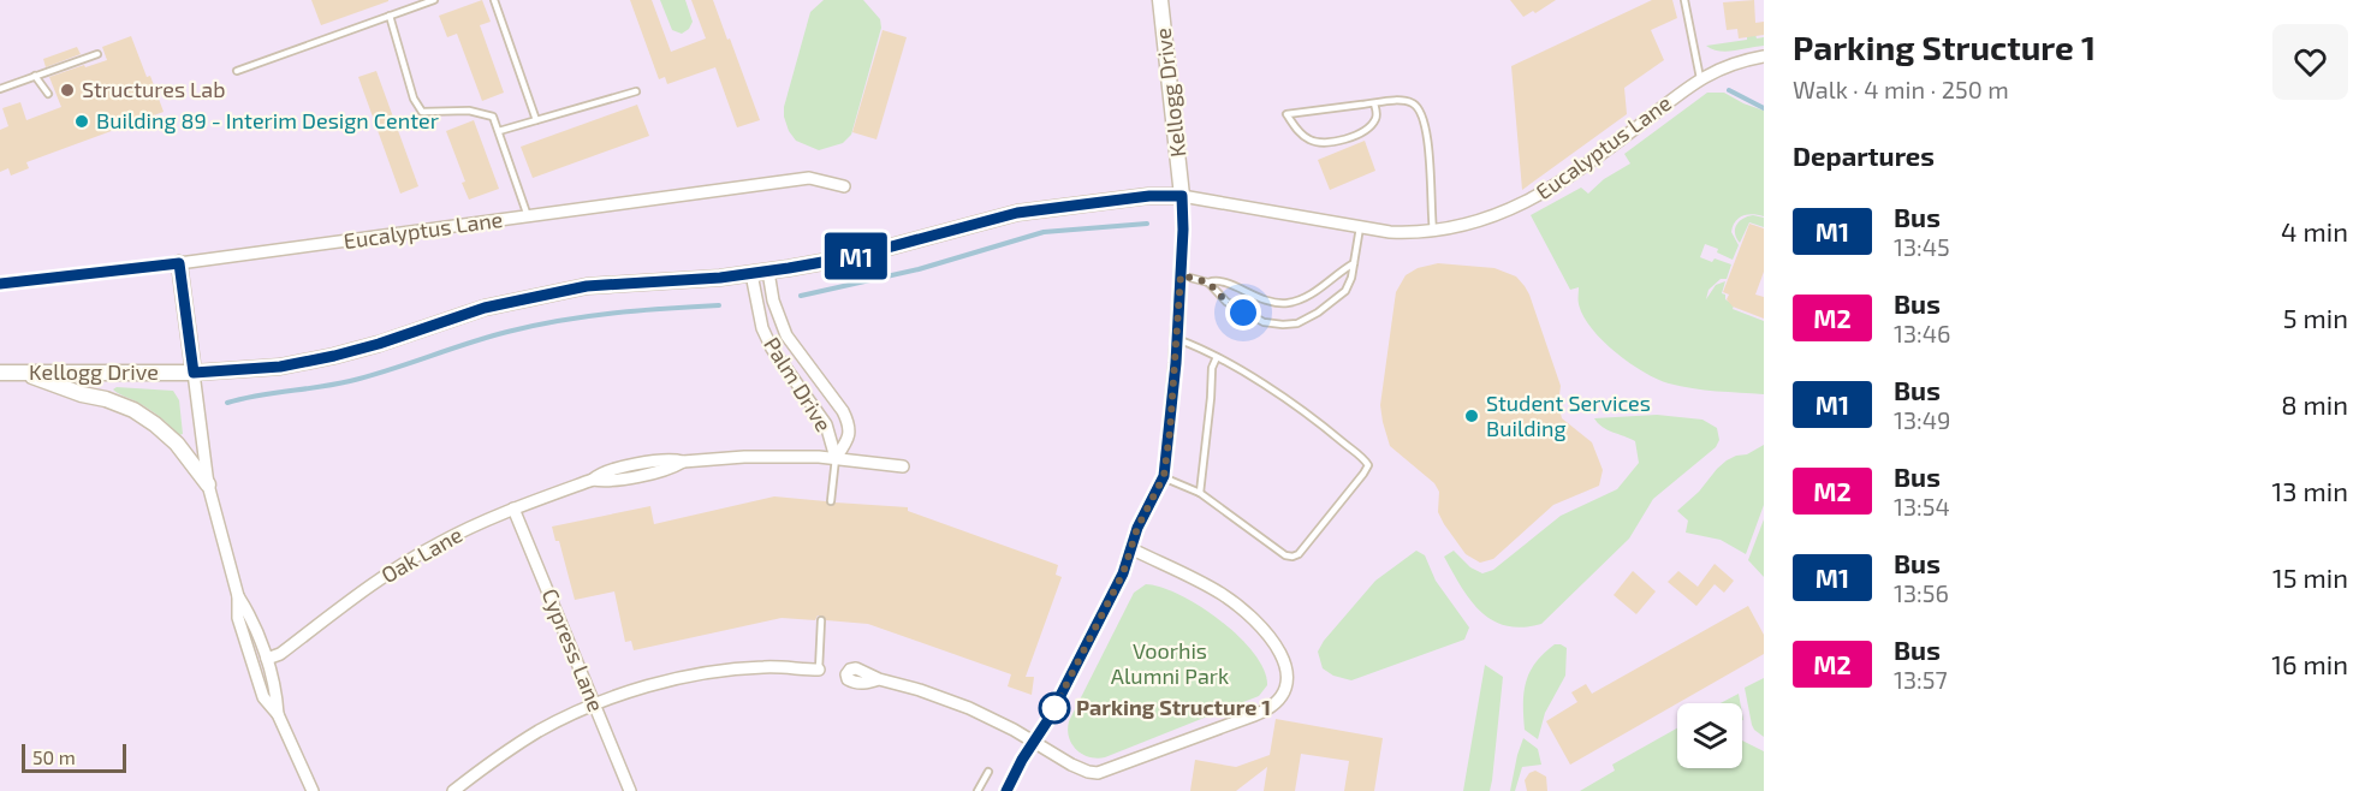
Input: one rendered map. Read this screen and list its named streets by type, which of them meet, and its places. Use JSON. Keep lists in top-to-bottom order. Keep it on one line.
{"streets":{"street":["Kellogg Drive","Eucalyptus Lane","Palm Drive","Oak Lane","Cypress Lane"]},"crossings":[["Kellogg Drive","Eucalyptus Lane"],["Kellogg Drive","Palm Drive"],["Palm Drive","Oak Lane"],["Oak Lane","Cypress Lane"]],"parks":["Voorhis Alumni Park"],"places":["Structures Lab","Building 89 - Interim Design Center","Student Services Building","Parking Structure 1"],"lines":["bus line M1"],"scale_bar":"50 m","page":{"on_map":"M1","heading":[["Parking Structure 1","Walk · 4 min · 250 m"],"Departures"],"list":[{"mark":"M1","name":"Bus","note":"13:45","value":"4 min"},{"mark":"M2","name":"Bus","note":"13:46","value":"5 min"},{"mark":"M1","name":"Bus","note":"13:49","value":"8 min"},{"mark":"M2","name":"Bus","note":"13:54","value":"13 min"},{"mark":"M1","name":"Bus","note":"13:56","value":"15 min"},{"mark":"M2","name":"Bus","note":"13:57","value":"16 min"}],"scale":"50 m"}}
